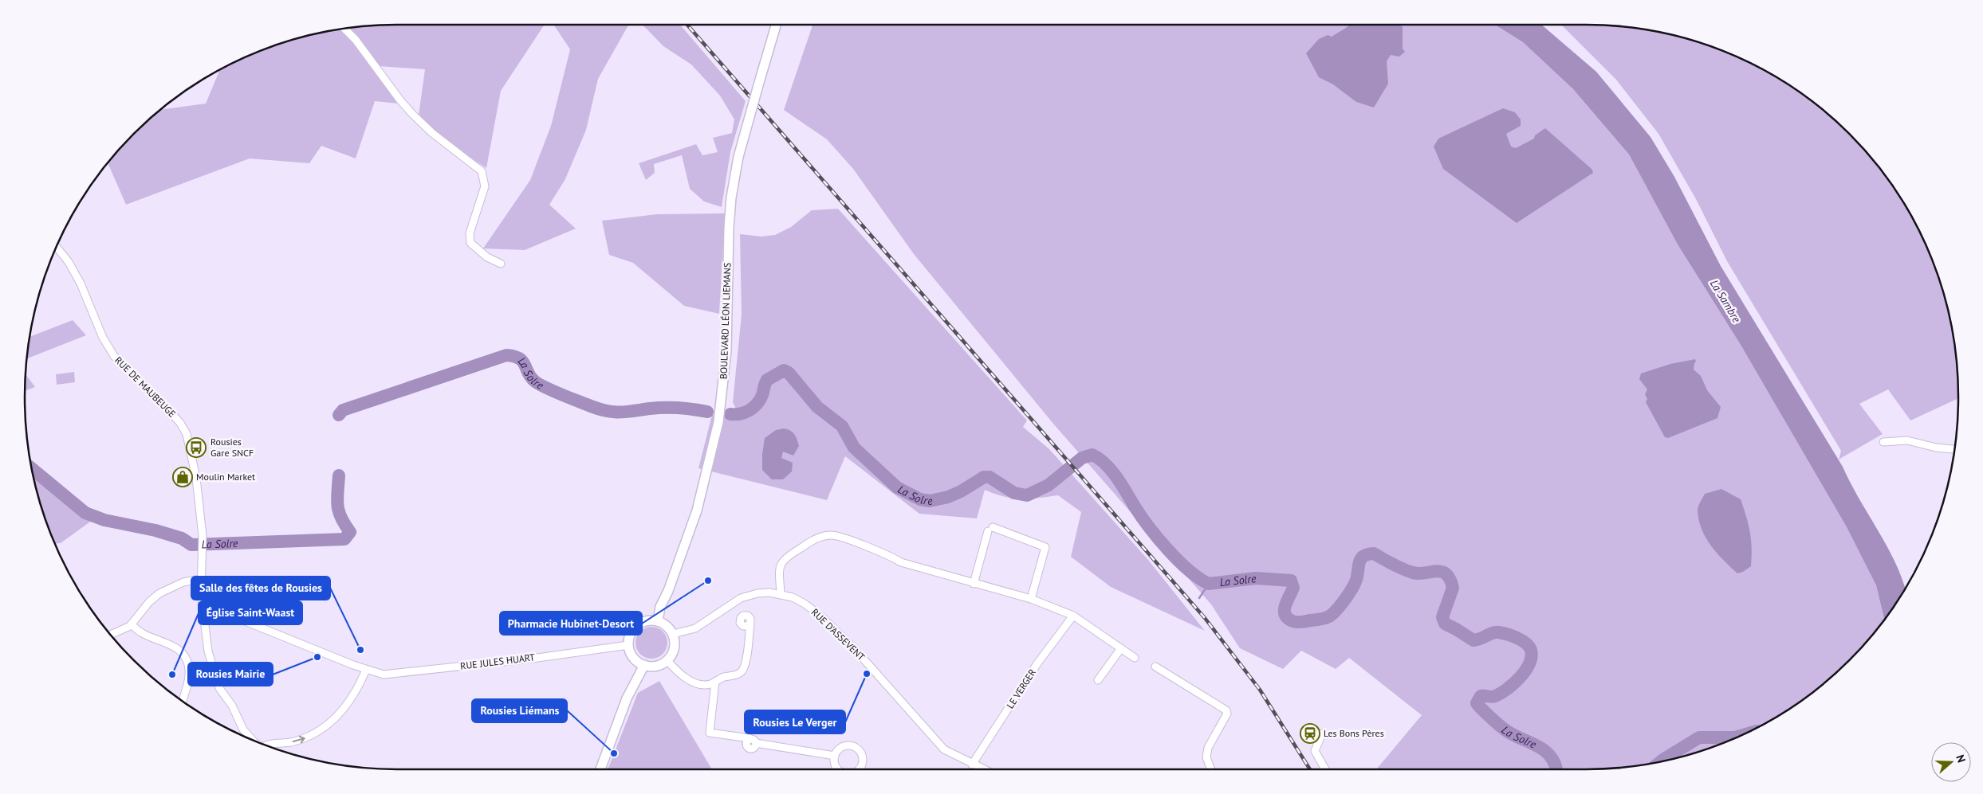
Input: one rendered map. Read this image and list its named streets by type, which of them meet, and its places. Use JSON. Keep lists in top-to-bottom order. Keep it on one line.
{"streets":{"main road":["BOULEVARD LÉON LIEMANS"],"street":["RUE DE MAUBEUGE","RUE D'ASSEVENT","RUE JULES HUART","LE VERGER"]},"crossings":[["BOULEVARD LÉON LIEMANS","RUE D'ASSEVENT"],["BOULEVARD LÉON LIEMANS","RUE JULES HUART"],["RUE DE MAUBEUGE","RUE JULES HUART"],["RUE D'ASSEVENT","RUE JULES HUART"],["RUE D'ASSEVENT","LE VERGER"]],"water":["La Sambre","La Solre"],"places":{"bus stop":["Rousies Gare SNCF"],"shop":["Moulin Market"],"other":["Pharmacie Hubinet-Desort","Salle des fêtes de Rousies","Rousies Mairie","Rousies Le Verger","Église Saint-Waast","Rousies Liémans"],"station":["Les Bons Pères"]},"north":"right"}
